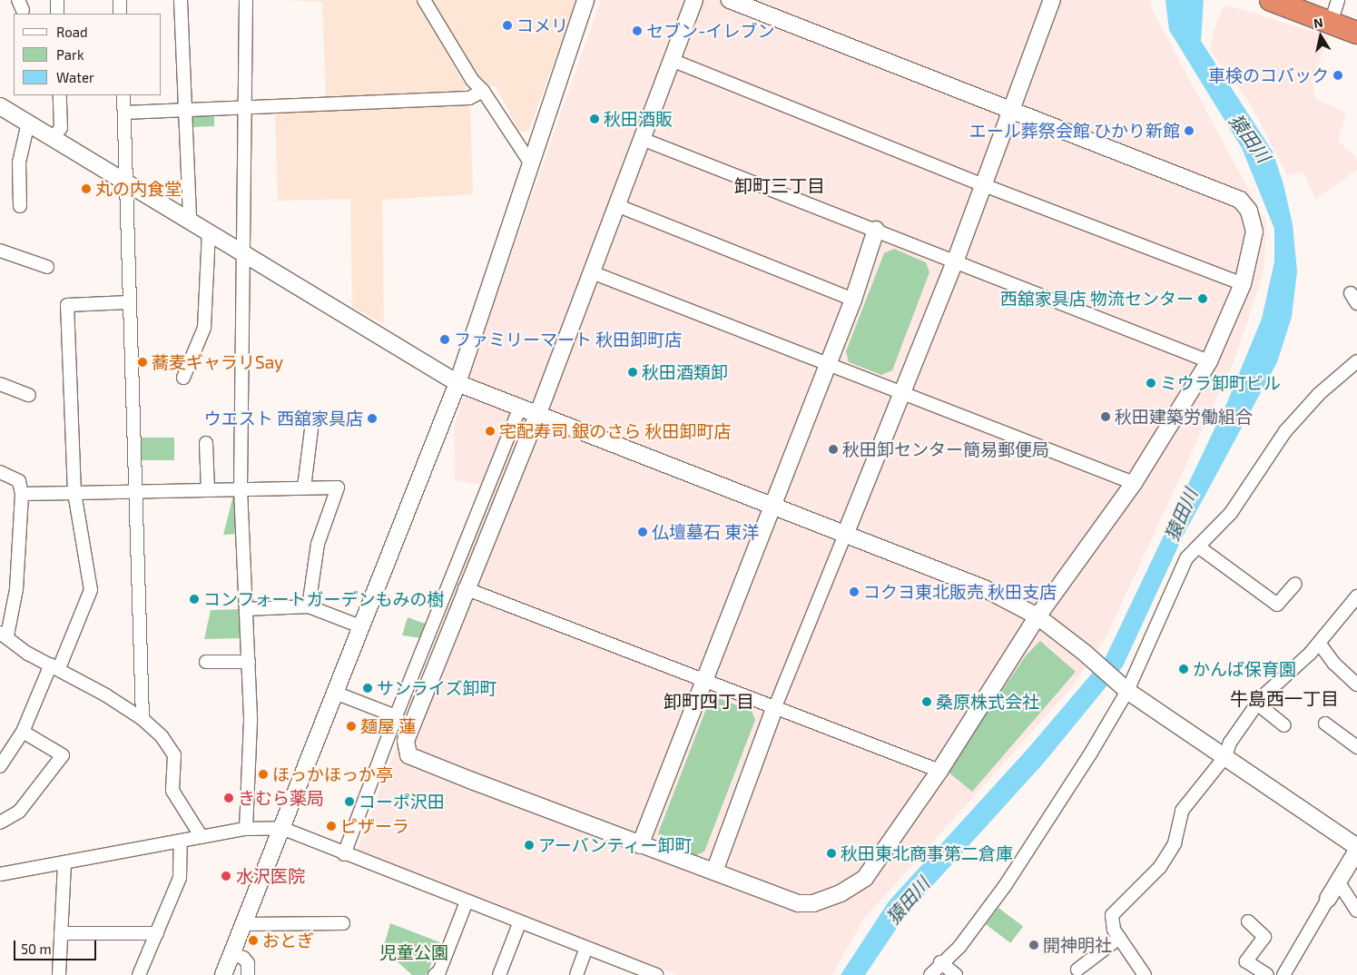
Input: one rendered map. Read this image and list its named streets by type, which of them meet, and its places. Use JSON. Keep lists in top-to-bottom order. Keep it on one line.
{"districts":["卸町三丁目","牛島西一丁目","卸町四丁目"],"water":["猿田川"],"parks":["児童公園"],"places":["コメリ","セブン-イレブン","車検のコバック","秋田酒販","エール葬祭会館 ひかり新館","丸の内食堂","西舘家具店 物流センター","ファミリーマート 秋田卸町店","蕎麦ギャラリSay","秋田酒類卸","ミウラ卸町ビル","秋田建築労働組合","ウエスト 西舘家具店","宅配寿司 銀のさら 秋田卸町店","秋田卸センター簡易郵便局","仏壇墓石 東洋","コクヨ東北販売 秋田支店","コンフォートガーデンもみの樹","かんば保育園","サンライズ卸町","桑原株式会社","麺屋 蓮","ほっかほっか亭","きむら薬局","コーポ沢田","ピザーラ","アーバンティー卸町","秋田東北商事第二倉庫","水沢医院","おとぎ","開神明社"],"legend":["Road","Park","Water"],"scale_bar":"50 m","north":"top"}
